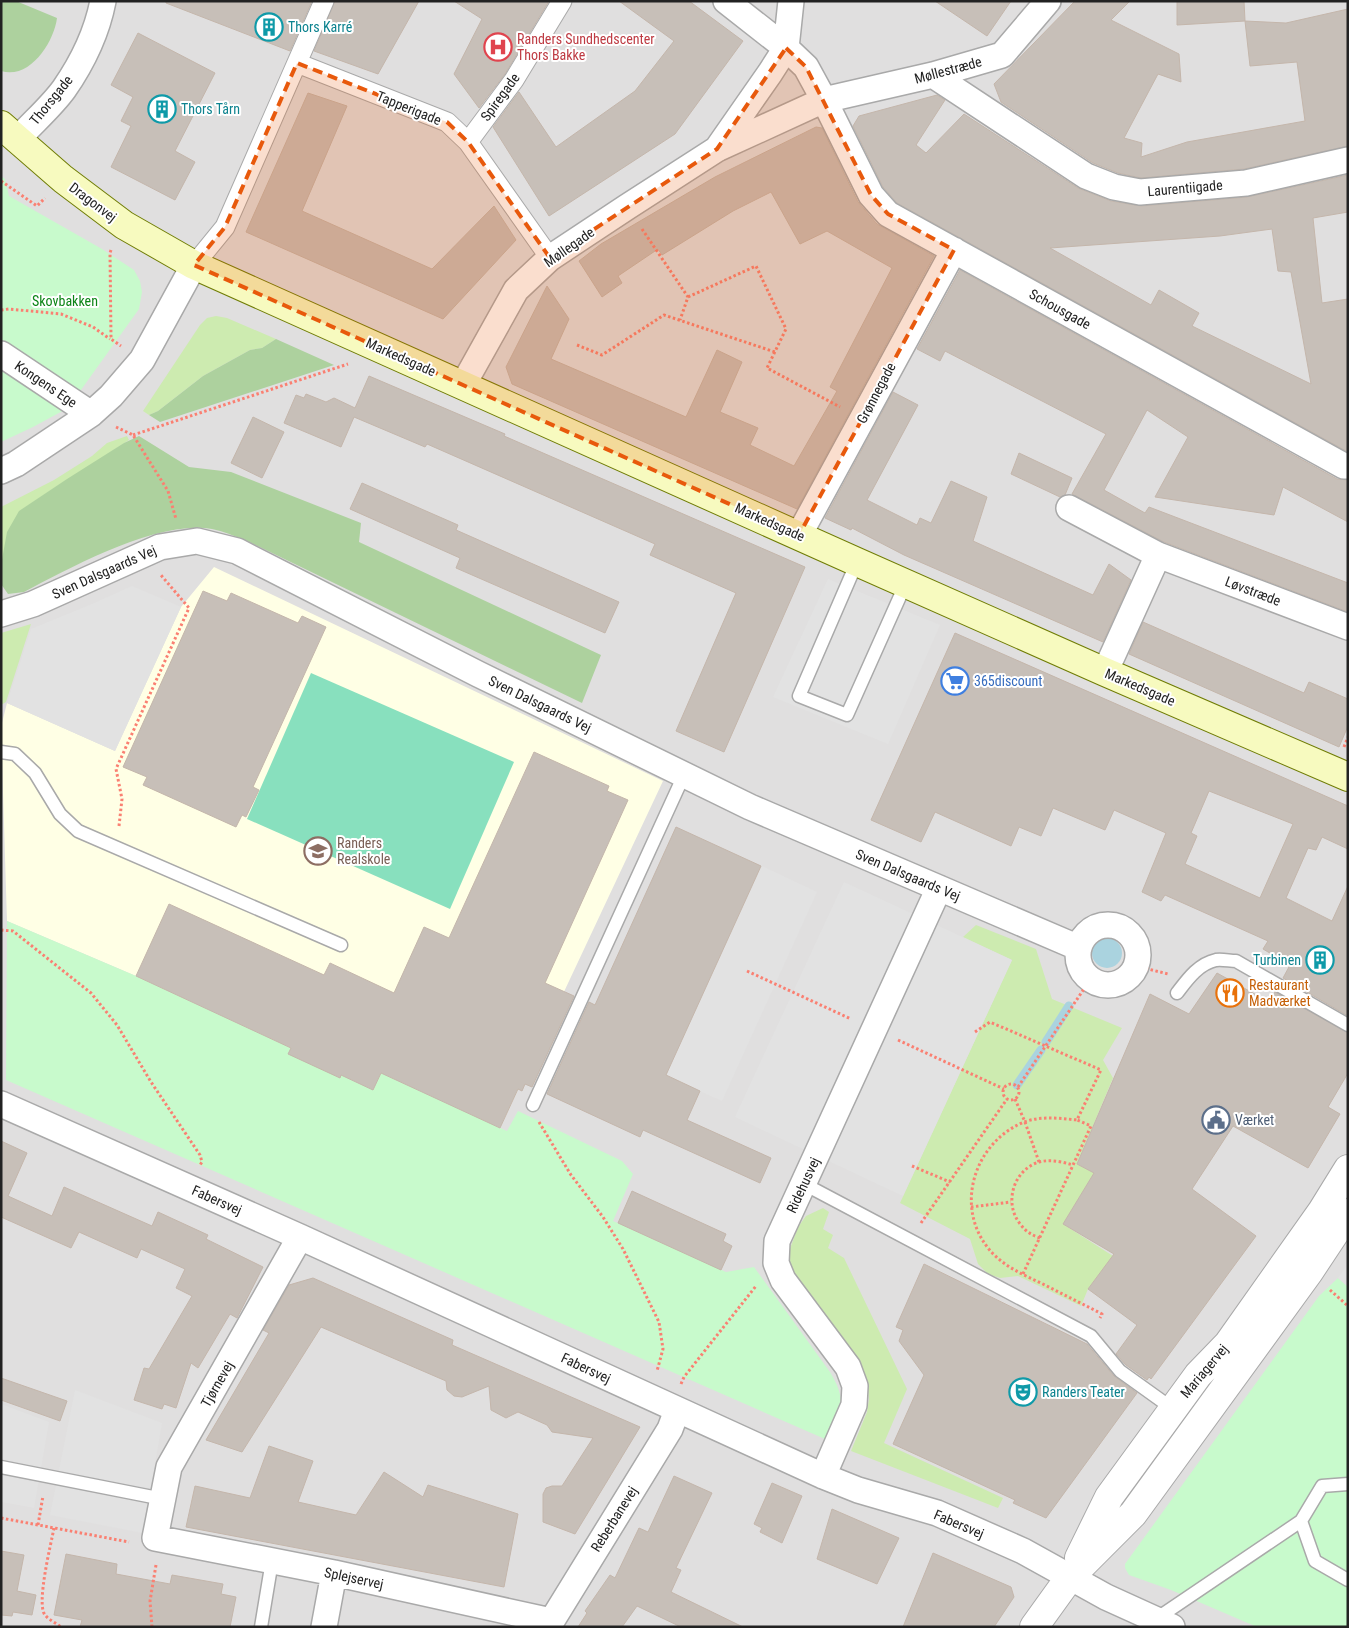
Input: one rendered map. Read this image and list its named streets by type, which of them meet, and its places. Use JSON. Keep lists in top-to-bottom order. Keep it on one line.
{"streets":{"main road":["Dragonvej","Markedsgade"],"street":["Møllestræde","Spiregade","Thorsgade","Tapperigade","Laurentiigade","Møllegade","Schousgade","Kongens Ege","Grønnegade","Sven Dalsgaards Vej","Løvstræde","Ridehusvej","Fabersvej","Mariagervej","Tjørnevej","Reberbanevej","Splejservej"]},"crossings":[["Møllestræde","Laurentiigade"],["Møllestræde","Møllegade"],["Møllestræde","Schousgade"],["Spiregade","Tapperigade"],["Thorsgade","Dragonvej"],["Tapperigade","Møllegade"],["Dragonvej","Markedsgade"],["Møllegade","Schousgade"],["Møllegade","Markedsgade"],["Schousgade","Grønnegade"],["Markedsgade","Grønnegade"],["Sven Dalsgaards Vej","Ridehusvej"],["Ridehusvej","Fabersvej"],["Fabersvej","Mariagervej"],["Fabersvej","Tjørnevej"],["Fabersvej","Reberbanevej"],["Tjørnevej","Splejservej"],["Reberbanevej","Splejservej"]],"parks":["Skovbakken"],"places":{"building":["Thors Karré","Thors Tårn","Turbinen"],"hospital":["Randers Sundhedscenter Thors Bakke"],"supermarket":["365discount"],"school or university":["Randers Realskole"],"restaurant":["Restaurant Madværket"],"public building":["Værket"],"theatre":["Randers Teater"]}}
